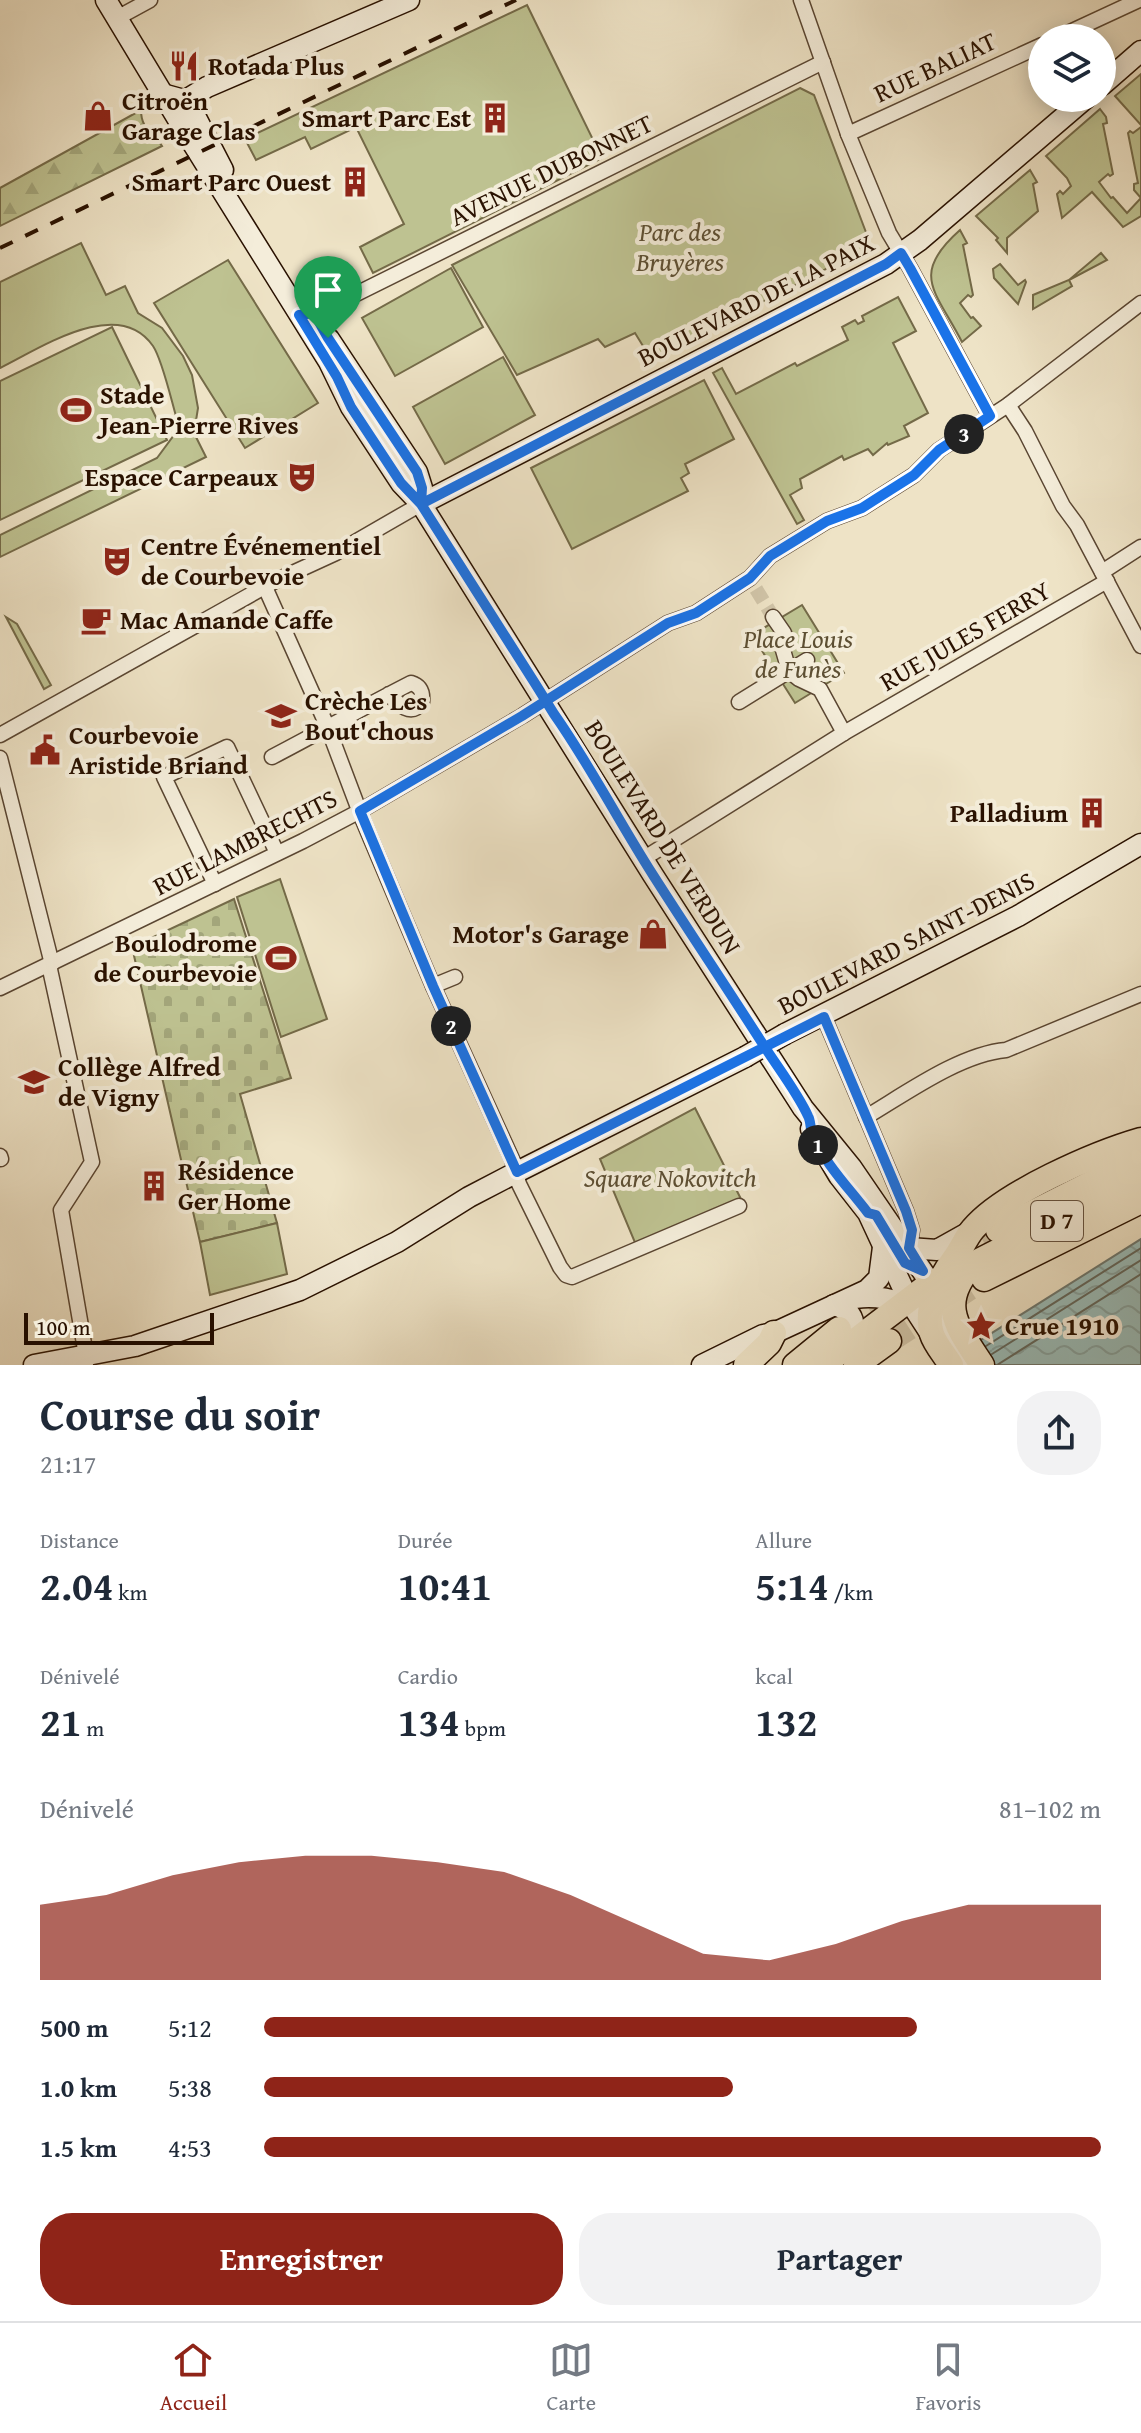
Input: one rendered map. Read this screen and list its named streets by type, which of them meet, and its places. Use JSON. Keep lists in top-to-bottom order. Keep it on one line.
{"streets":{"main road":["BOULEVARD DE LA PAIX","BOULEVARD DE VERDUN","BOULEVARD SAINT-DENIS","D 7"],"street":["RUE BALIAT","AVENUE DUBONNET","RUE JULES FERRY","RUE LAMBRECHTS"]},"crossings":[["AVENUE DUBONNET","BOULEVARD DE VERDUN"],["BOULEVARD DE LA PAIX","BOULEVARD DE VERDUN"],["RUE JULES FERRY","BOULEVARD DE VERDUN"],["BOULEVARD DE VERDUN","RUE LAMBRECHTS"]],"parks":["Parc des Bruyères","Place Louis de Funès","Square Nokovitch"],"places":{"restaurant":["Rotada Plus"],"shop":["Citroën Garage Clas","Motor's Garage"],"building":["Smart Parc Est","Smart Parc Ouest","Palladium","Résidence Ger Home"],"sports":["Stade Jean-Pierre Rives","Boulodrome de Courbevoie"],"theatre":["Espace Carpeaux","Centre Événementiel de Courbevoie"],"cafe":["Mac Amande Caffe"],"school or university":["Crèche Les Bout'chous","Collège Alfred de Vigny"],"public building":["Courbevoie Aristide Briand"],"place":["Crue 1910"]},"scale_bar":"100 m","page":{"pins":["3","2","1"],"scale":"100 m","heading":["Course du soir","21:17"],"stats":[["Distance","2.04 km"],["Durée","10:41"],["Allure","5:14 /km"],["Dénivelé","21 m"],["Cardio","134 bpm"],["kcal","132"]],"chart":["Dénivelé","81–102 m"],"list":[{"name":"500 m","note":"5:12"},{"name":"1.0 km","note":"5:38"},{"name":"1.5 km","note":"4:53"}],"buttons":["Enregistrer","Partager"],"tabs":["Accueil","Carte","Favoris"]}}
